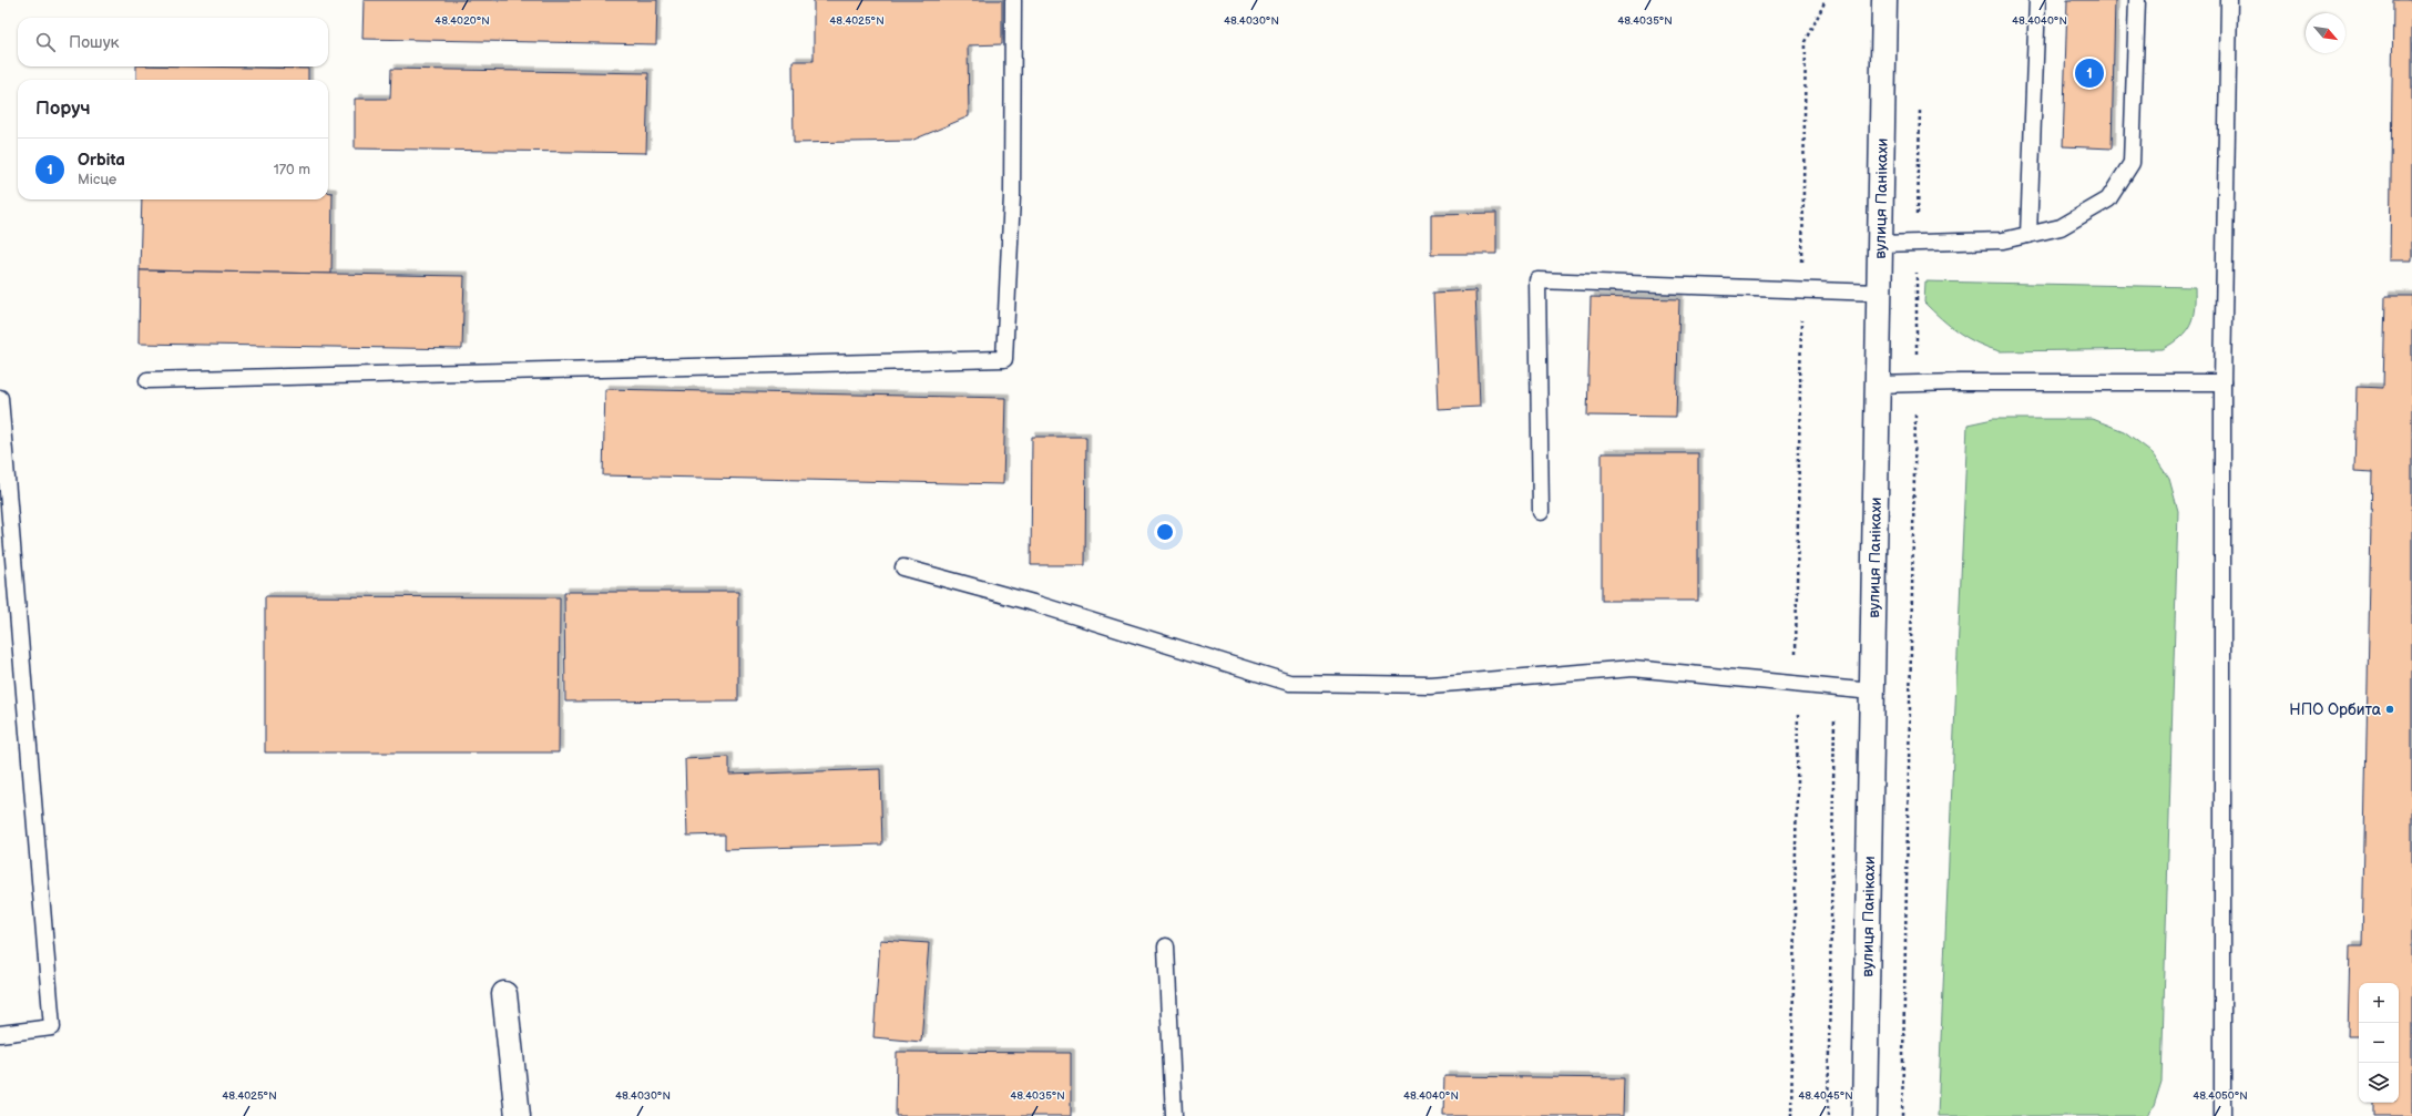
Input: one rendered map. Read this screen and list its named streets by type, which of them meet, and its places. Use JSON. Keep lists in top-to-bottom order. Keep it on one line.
{"streets":{"street":["вулиця Панікахи"]},"places":["НПО Орбита"],"north":"bottom right","page":{"search":"Пошук","pins":"1","heading":"Поруч","list":[{"mark":"1","name":"Orbita","note":"Місце","value":"170 m"}],"map_buttons":["+","−"]},"coordinates":["48.4020°N","48.4025°N","48.4030°N","48.4035°N","48.4040°N","48.4045°N","48.4050°N"]}
